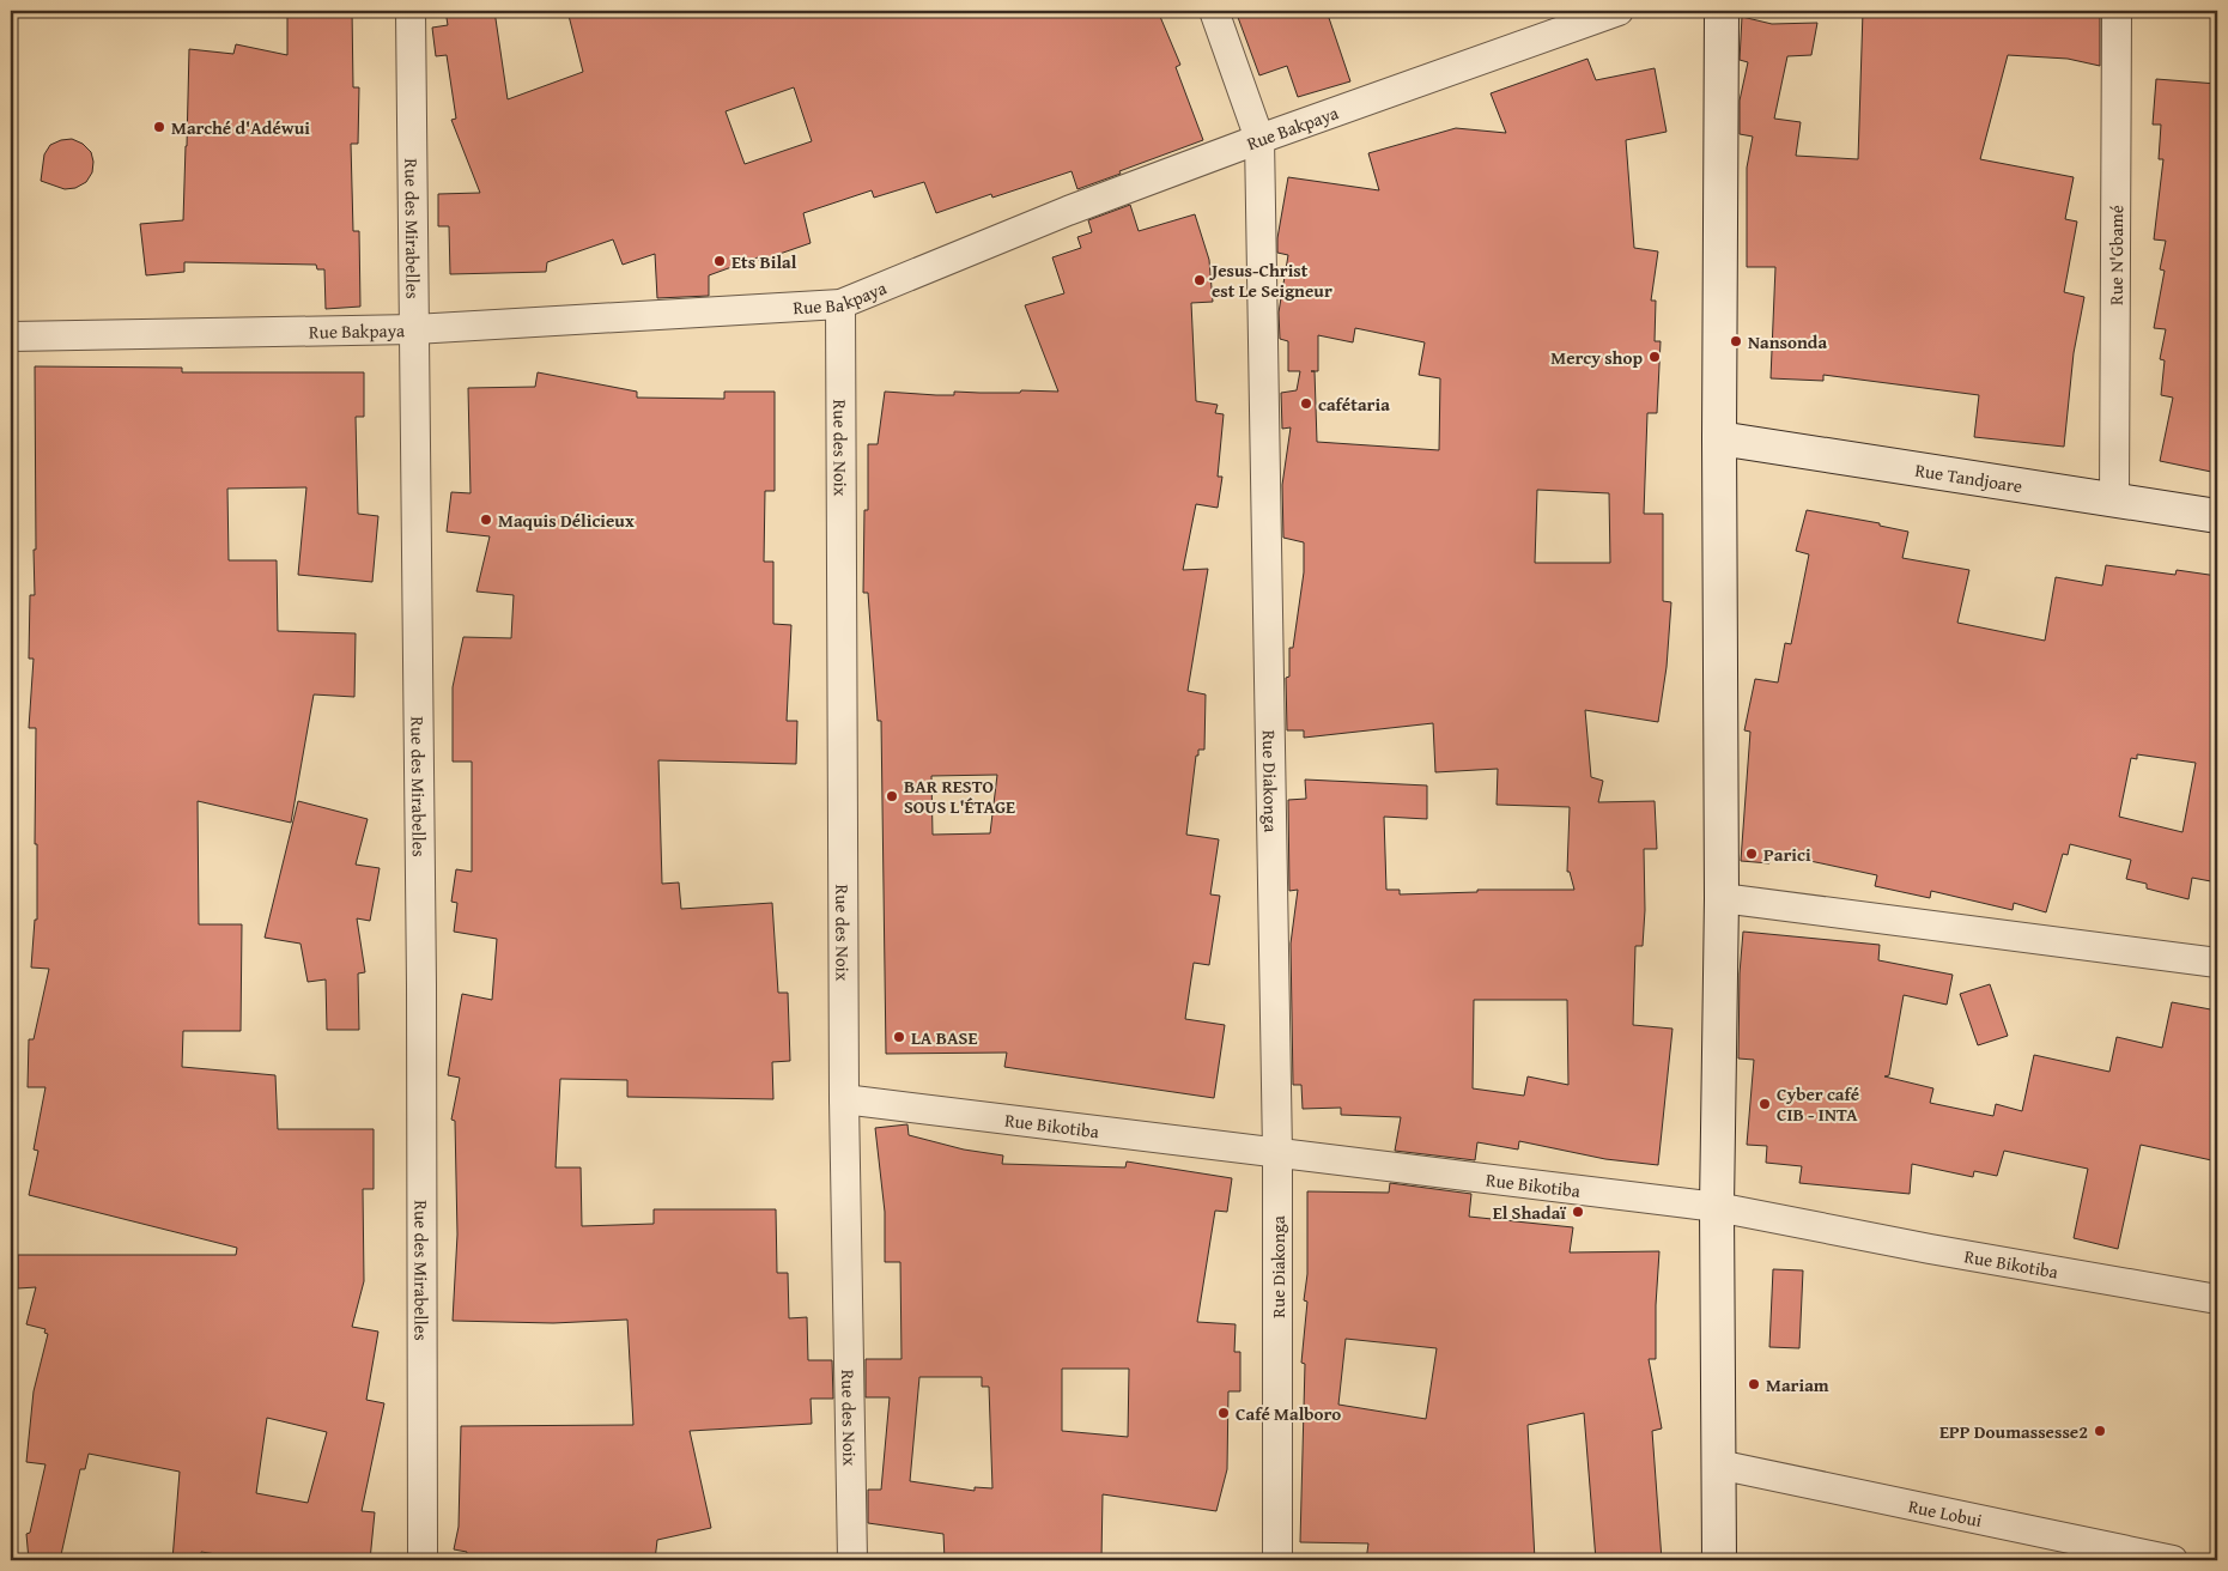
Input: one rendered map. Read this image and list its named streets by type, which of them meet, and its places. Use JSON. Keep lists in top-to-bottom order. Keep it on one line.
{"streets":{"main road":["Rue Tandjoare"],"street":["Rue Bakpaya","Rue des Mirabelles","Rue N'Gbamé","Rue des Noix","Rue Diakonga","Rue Bikotiba","Rue Lobui"]},"crossings":[["Rue Bakpaya","Rue des Mirabelles"],["Rue Bakpaya","Rue des Noix"],["Rue Bakpaya","Rue Diakonga"],["Rue N'Gbamé","Rue Tandjoare"],["Rue des Noix","Rue Bikotiba"],["Rue Diakonga","Rue Bikotiba"]],"places":["Marché d'Adéwui","Ets Bilal","Jesus-Christ est Le Seigneur","Nansonda","Mercy shop","cafétaria","Maquis Délicieux","BAR RESTO SOUS L'ÉTAGE","Parici","LA BASE","Cyber café CIB - INTA","El Shadaï","Mariam","Café Malboro","EPP Doumassesse2"]}
